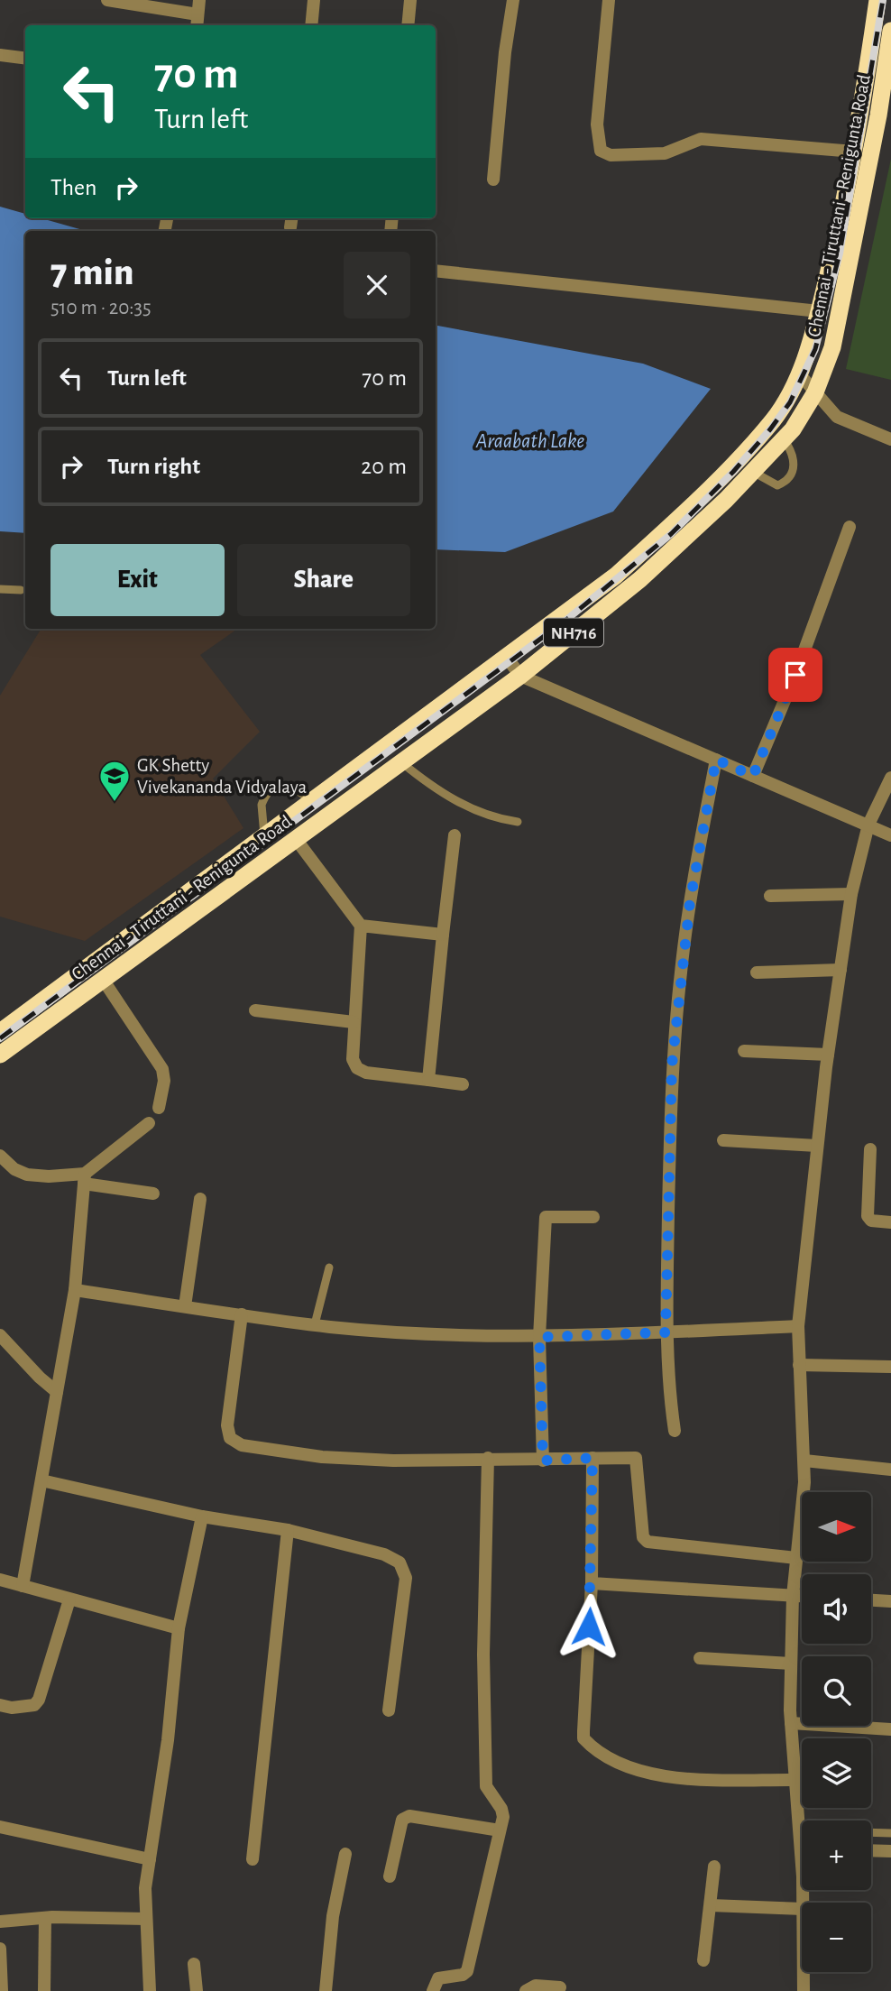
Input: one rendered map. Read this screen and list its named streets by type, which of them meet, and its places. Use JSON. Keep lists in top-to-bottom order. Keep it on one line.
{"streets":{"highway":["Chennai - Tiruttani - Renigunta Road","NH716"]},"water":["Araabath Lake"],"places":{"school or university":["GK Shetty Vivekananda Vidyalaya"]},"north":"right","page":{"turn":["70 m","Turn left"],"then":"Then","heading":["7 min","510 m · 20:35"],"list":[{"name":"Turn left","value":"70 m"},{"name":"Turn right","value":"20 m"}],"buttons":["Exit","Share"],"map_buttons":["+","−"]}}
